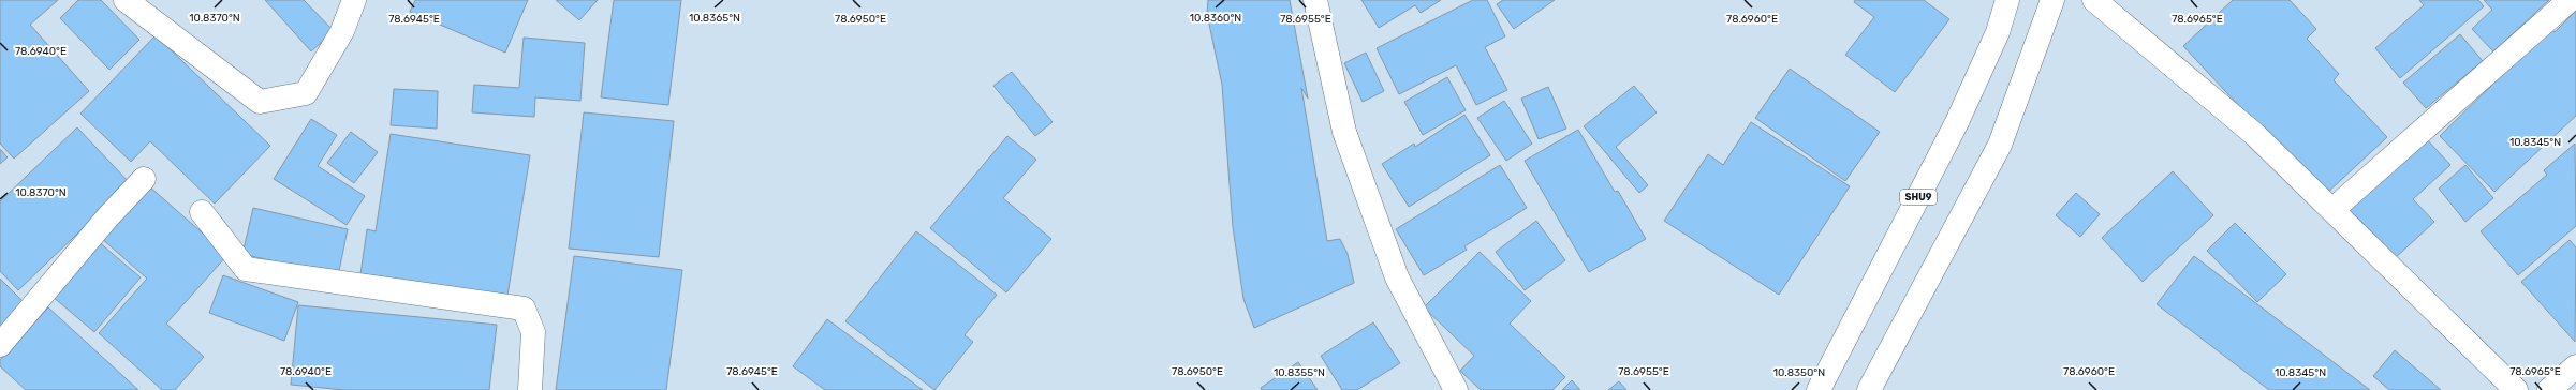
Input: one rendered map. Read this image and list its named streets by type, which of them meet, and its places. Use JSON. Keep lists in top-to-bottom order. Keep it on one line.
{"streets":{"main road":["SHU9"]},"coordinates":["10.8365°N","10.8360°N","10.8370°N","78.6945°E","78.6950°E","78.6955°E","78.6960°E","78.6965°E","78.6940°E","10.8345°N","10.8355°N","10.8350°N"]}
